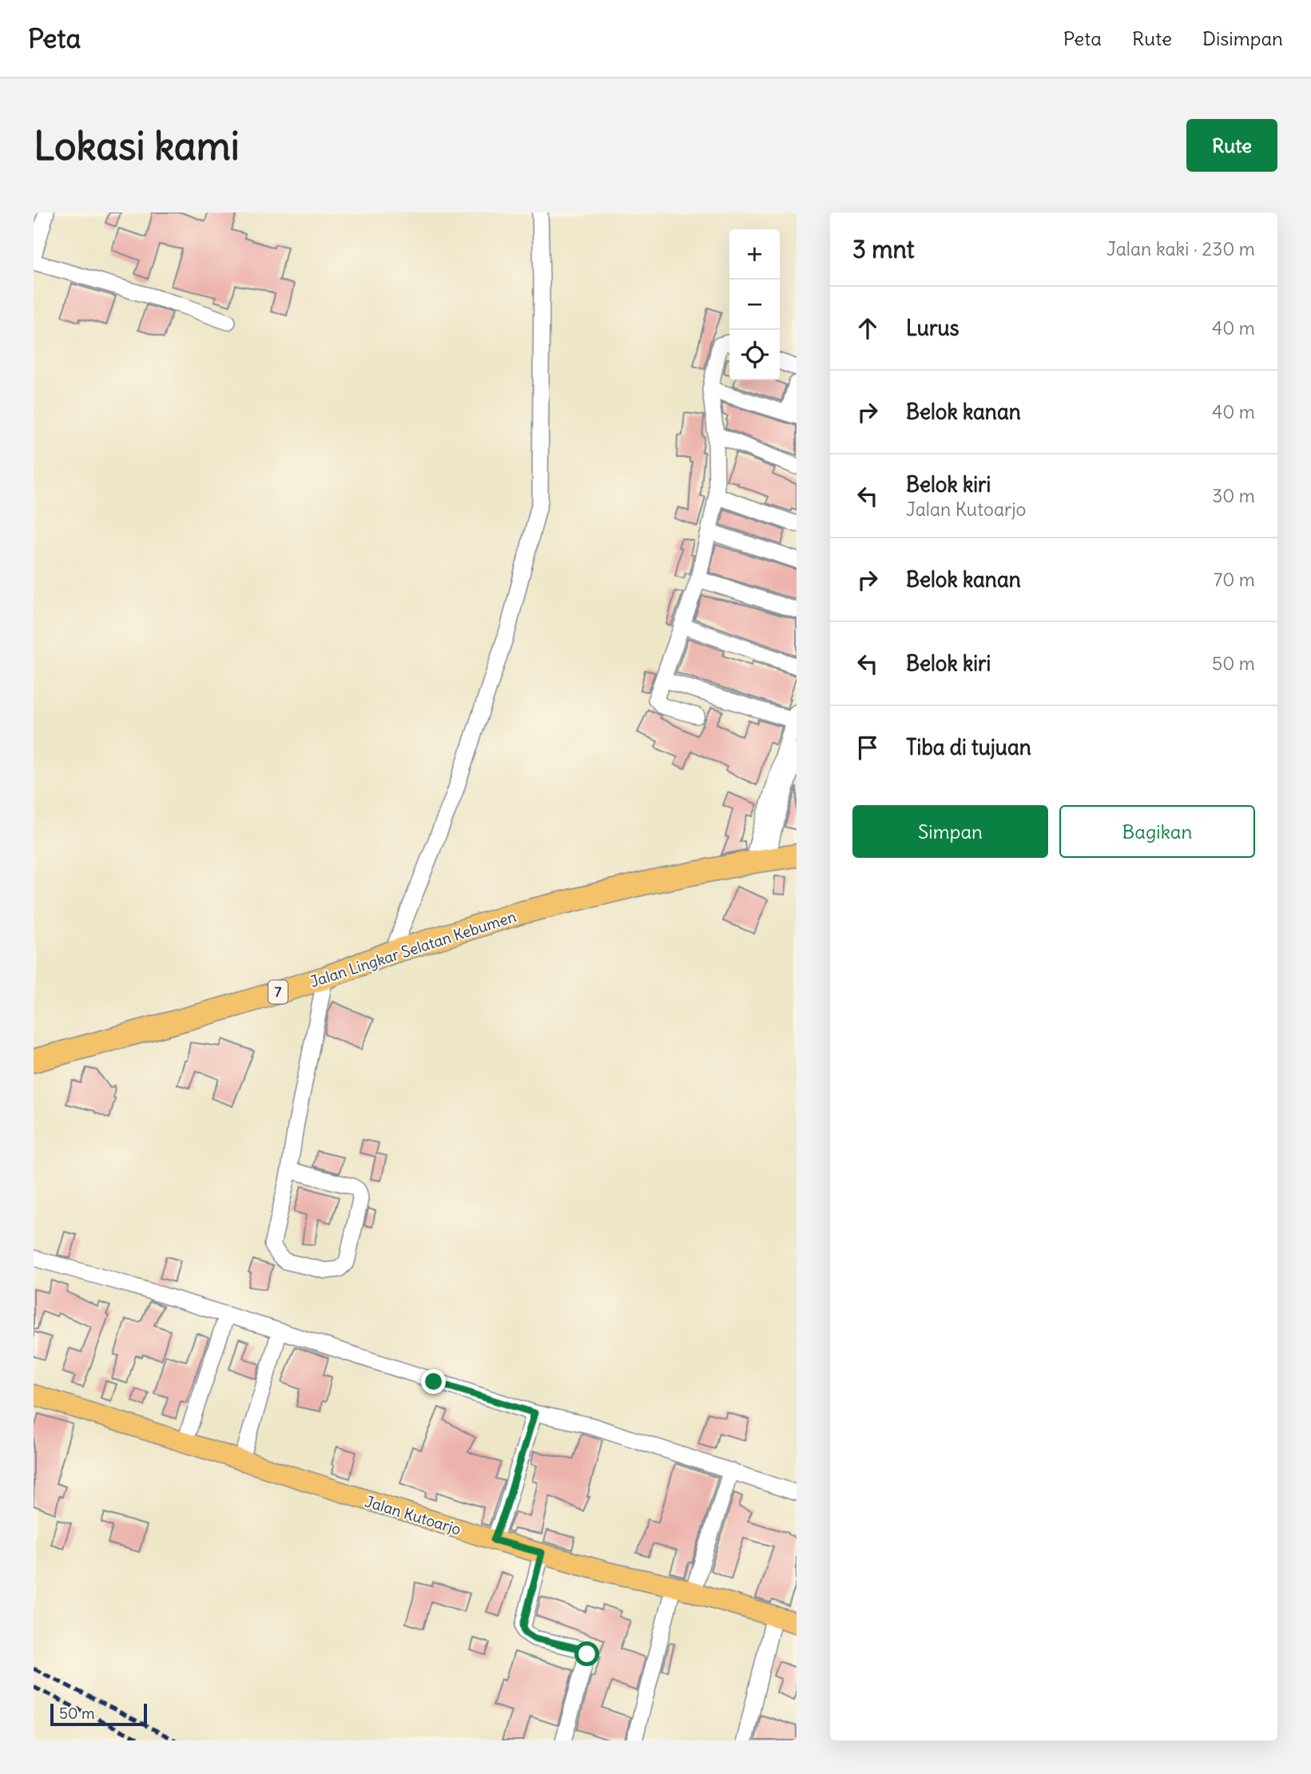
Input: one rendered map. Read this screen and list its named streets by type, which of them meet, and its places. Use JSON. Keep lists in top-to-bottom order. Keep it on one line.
{"streets":{"highway":["Jalan Lingkar Selatan Kebumen","7"],"main road":["Jalan Kutoarjo"]},"scale_bar":"50 m","page":{"header":"Peta","nav":["Peta","Rute","Disimpan"],"buttons":["Rute",["Simpan","Bagikan"]],"title":"Lokasi kami","heading":["3 mnt","Jalan kaki · 230 m"],"map_buttons":["+","−"],"list":[["Lurus","40 m"],["Belok kanan","40 m"],["Belok kiri","Jalan Kutoarjo","30 m"],["Belok kanan","70 m"],["Belok kiri","50 m"],"Tiba di tujuan"],"scale":"50 m"}}
